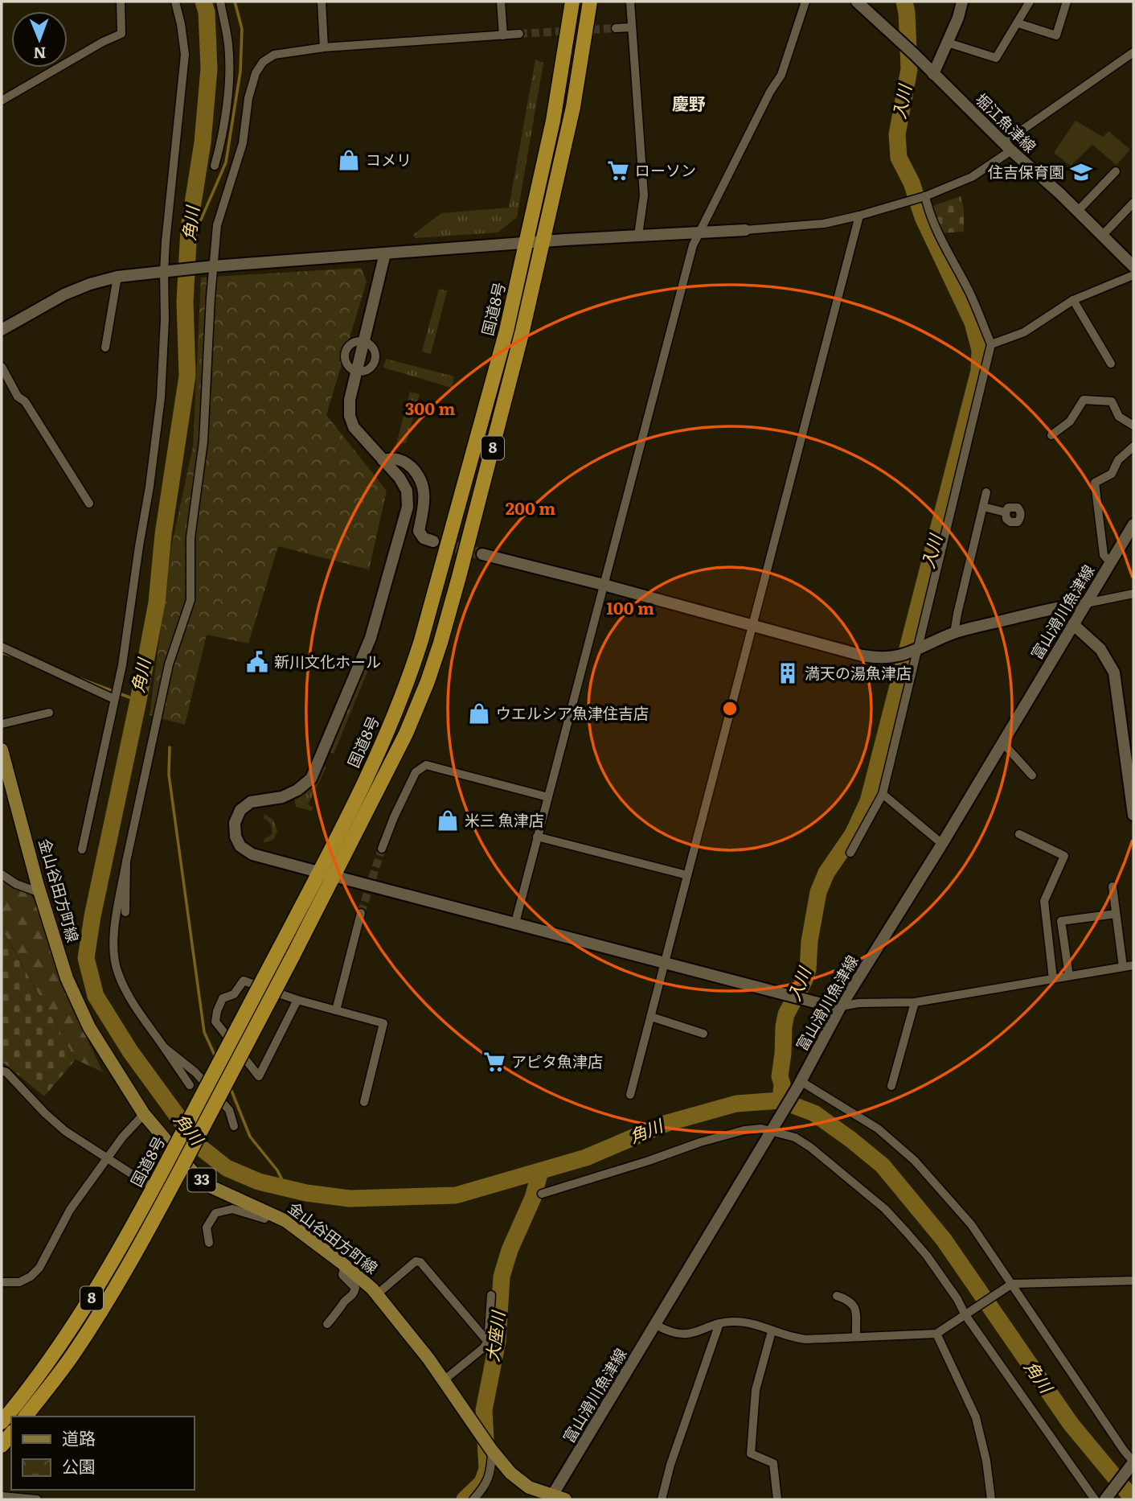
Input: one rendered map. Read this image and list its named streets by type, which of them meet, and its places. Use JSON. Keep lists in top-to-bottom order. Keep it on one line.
{"streets":{"highway":["国道8号","8"],"main road":["金山谷田方町線","33"],"street":["堀江魚津線","富山滑川魚津線"]},"crossings":[["富山滑川魚津線","金山谷田方町線"]],"districts":["慶野"],"water":["入川","角川","大座川"],"places":{"shop":["コメリ","ウエルシア魚津住吉店","米三 魚津店"],"supermarket":["ローソン","アピタ魚津店"],"school or university":["住吉保育園"],"public building":["新川文化ホール"],"building":["満天の湯魚津店"]},"legend":["道路","公園"],"north":"bottom","rings":["300 m","200 m","100 m"]}
